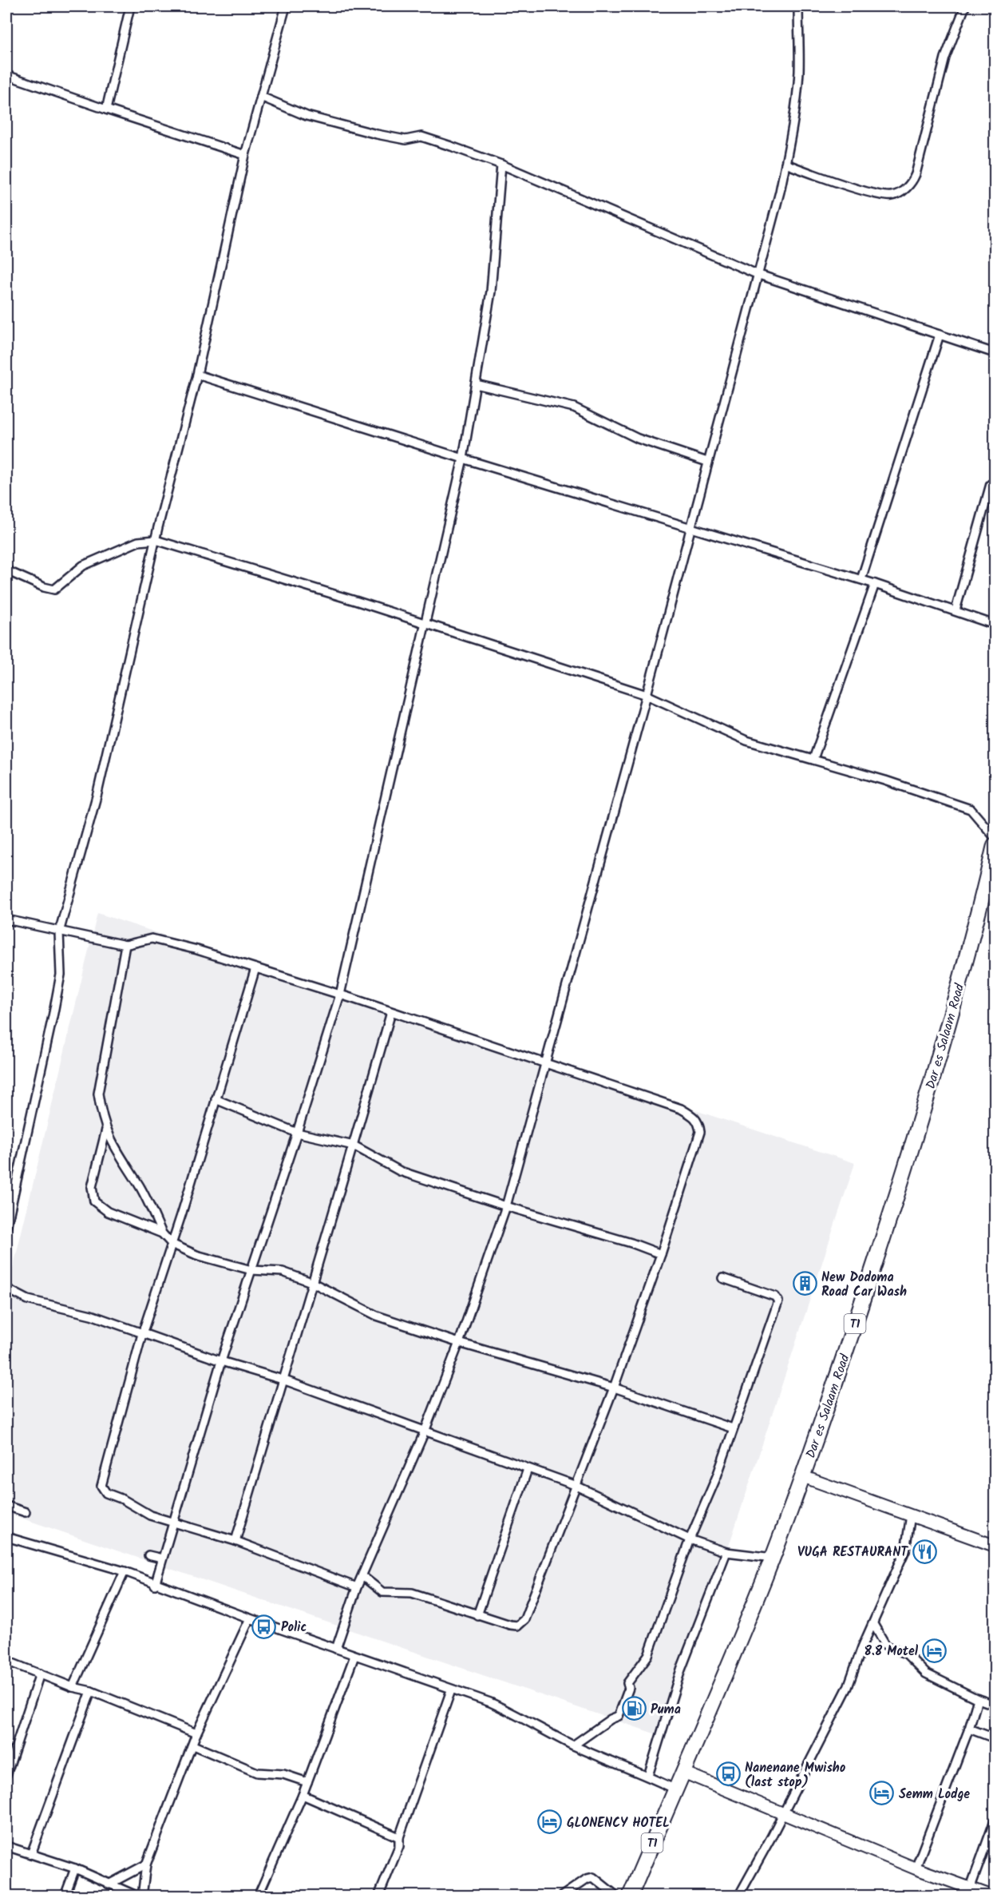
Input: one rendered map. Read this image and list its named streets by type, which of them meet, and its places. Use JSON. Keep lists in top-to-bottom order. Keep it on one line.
{"streets":{"highway":["Dar es Salaam Road","T1"]},"places":{"building":["New Dodoma Road Car Wash"],"restaurant":["VUGA RESTAURANT"],"bus stop":["Polic","Nanenane Mwisho (last stop)"],"hotel":["8.8 Motel","Semm Lodge","GLONENCY HOTEL"],"fuel station":["Puma"]}}
